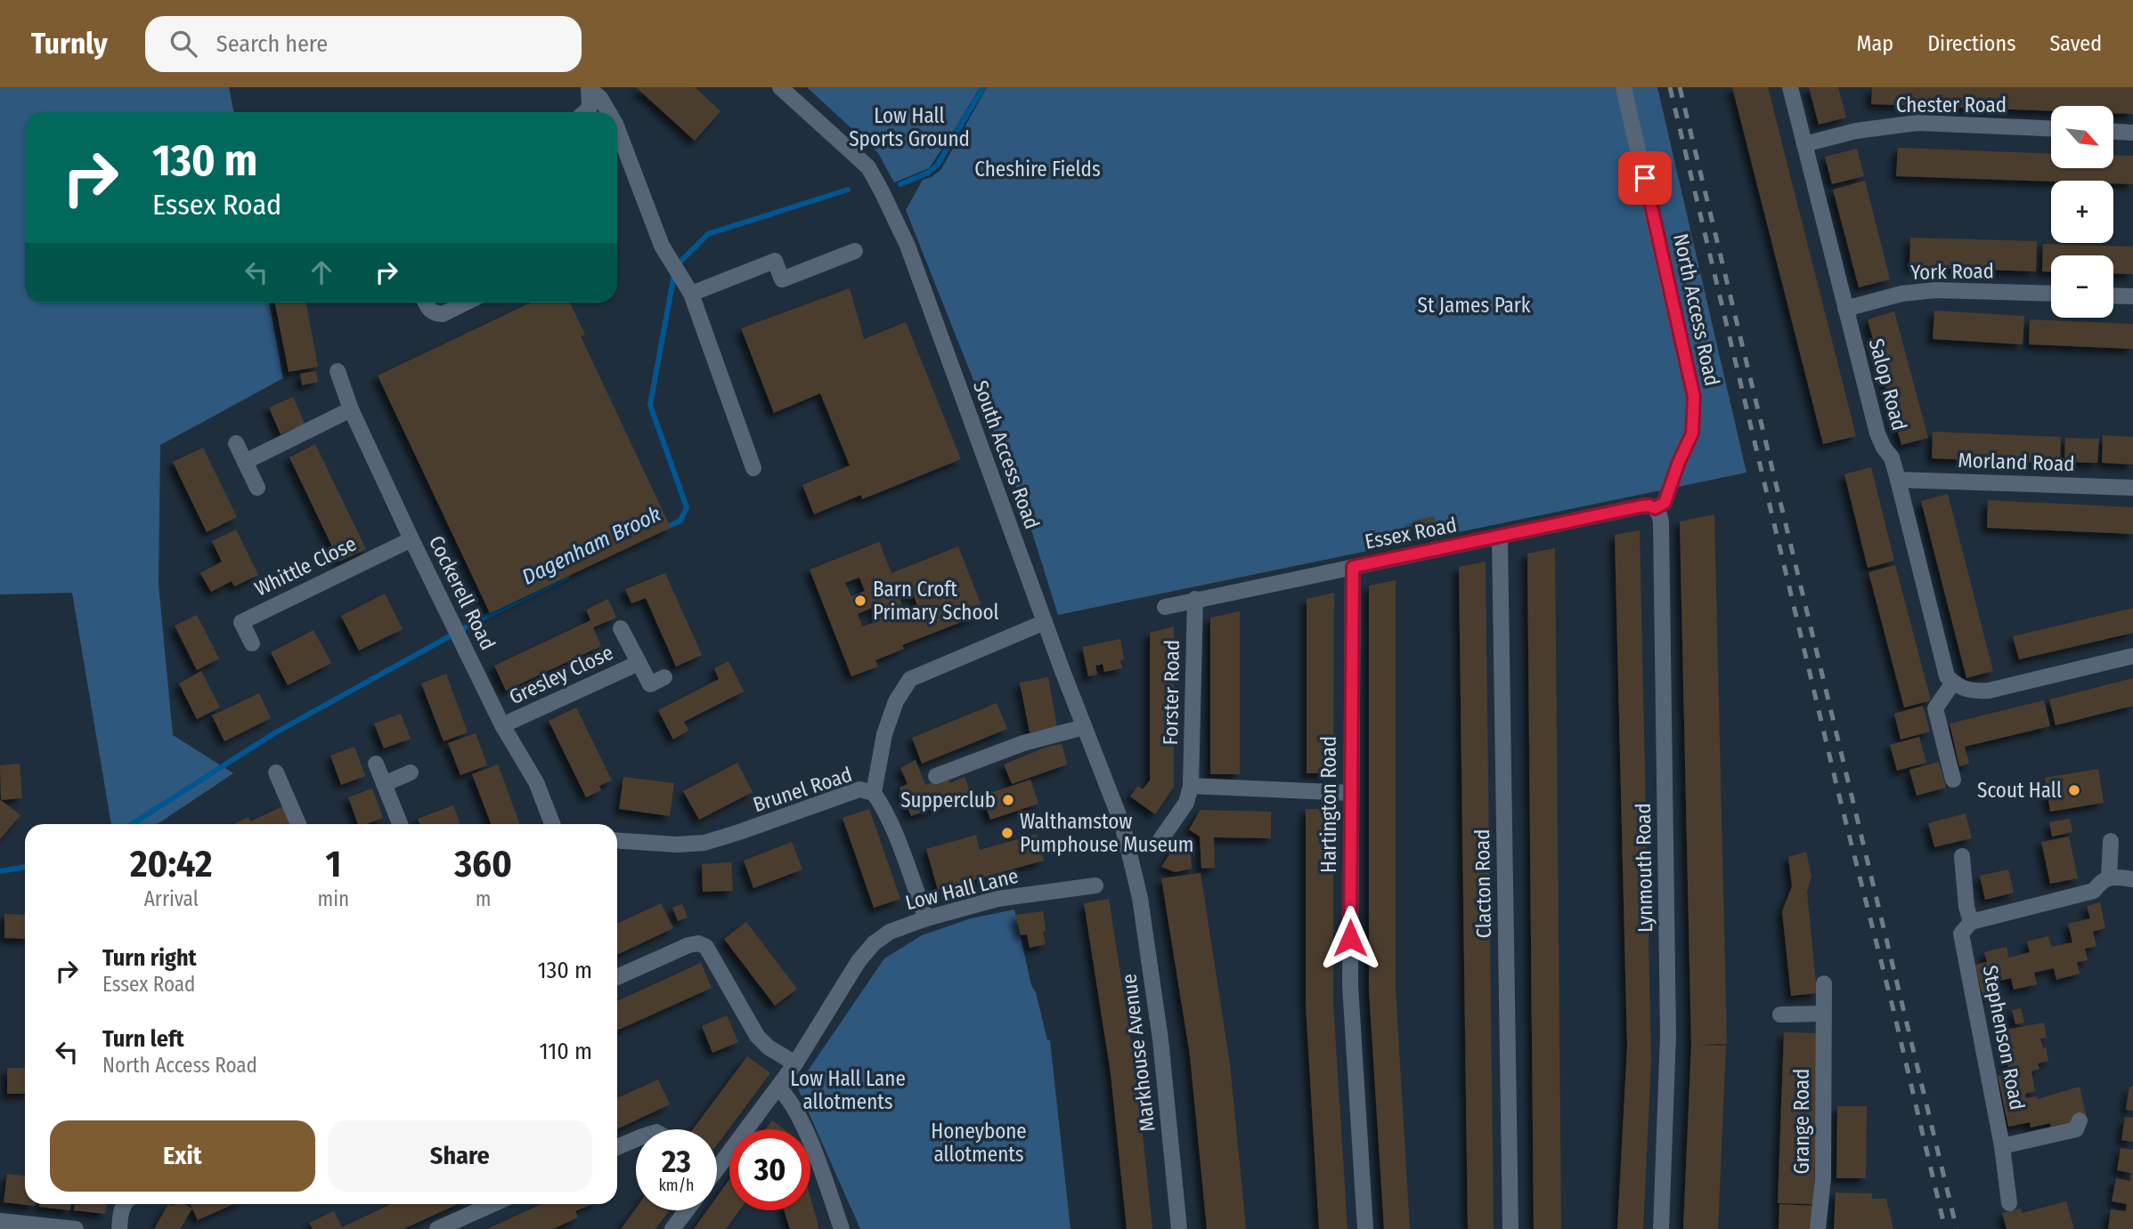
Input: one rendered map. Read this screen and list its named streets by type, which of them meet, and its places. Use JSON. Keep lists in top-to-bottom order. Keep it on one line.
{"streets":{"street":["Chester Road","York Road","North Access Road","Salop Road","South Access Road","Morland Road","Essex Road","Whittle Close","Cockerell Road","Gresley Close","Forster Road","Brunel Road","Hartington Road","Lynmouth Road","Clacton Road","Low Hall Lane","Stephenson Road","Markhouse Avenue","Grange Road"]},"crossings":[["Chester Road","Salop Road"],["York Road","Salop Road"],["North Access Road","Essex Road"],["North Access Road","Lynmouth Road"],["Salop Road","Morland Road"],["South Access Road","Markhouse Avenue"],["Essex Road","Forster Road"],["Essex Road","Hartington Road"],["Essex Road","Lynmouth Road"],["Essex Road","Clacton Road"],["Whittle Close","Cockerell Road"],["Cockerell Road","Gresley Close"],["Brunel Road","Low Hall Lane"]],"water":["Dagenham Brook"],"parks":["Low Hall Sports Ground","Cheshire Fields","St James Park","Low Hall Lane allotments","Honeybone allotments"],"places":["Barn Croft Primary School","Scout Hall","Supperclub","Walthamstow Pumphouse Museum"],"north":"bottom right","page":{"header":"Turnly","search":"Search here","nav":["Map","Directions","Saved"],"map_buttons":["+","−"],"turn":["130 m","Essex Road"],"eta":["20:42","Arrival","1","min","360","m"],"list":[{"name":"Turn right","note":"Essex Road","value":"130 m"},{"name":"Turn left","note":"North Access Road","value":"110 m"}],"buttons":["Exit","Share"],"speed":"23 km/h","limit":"30"}}
